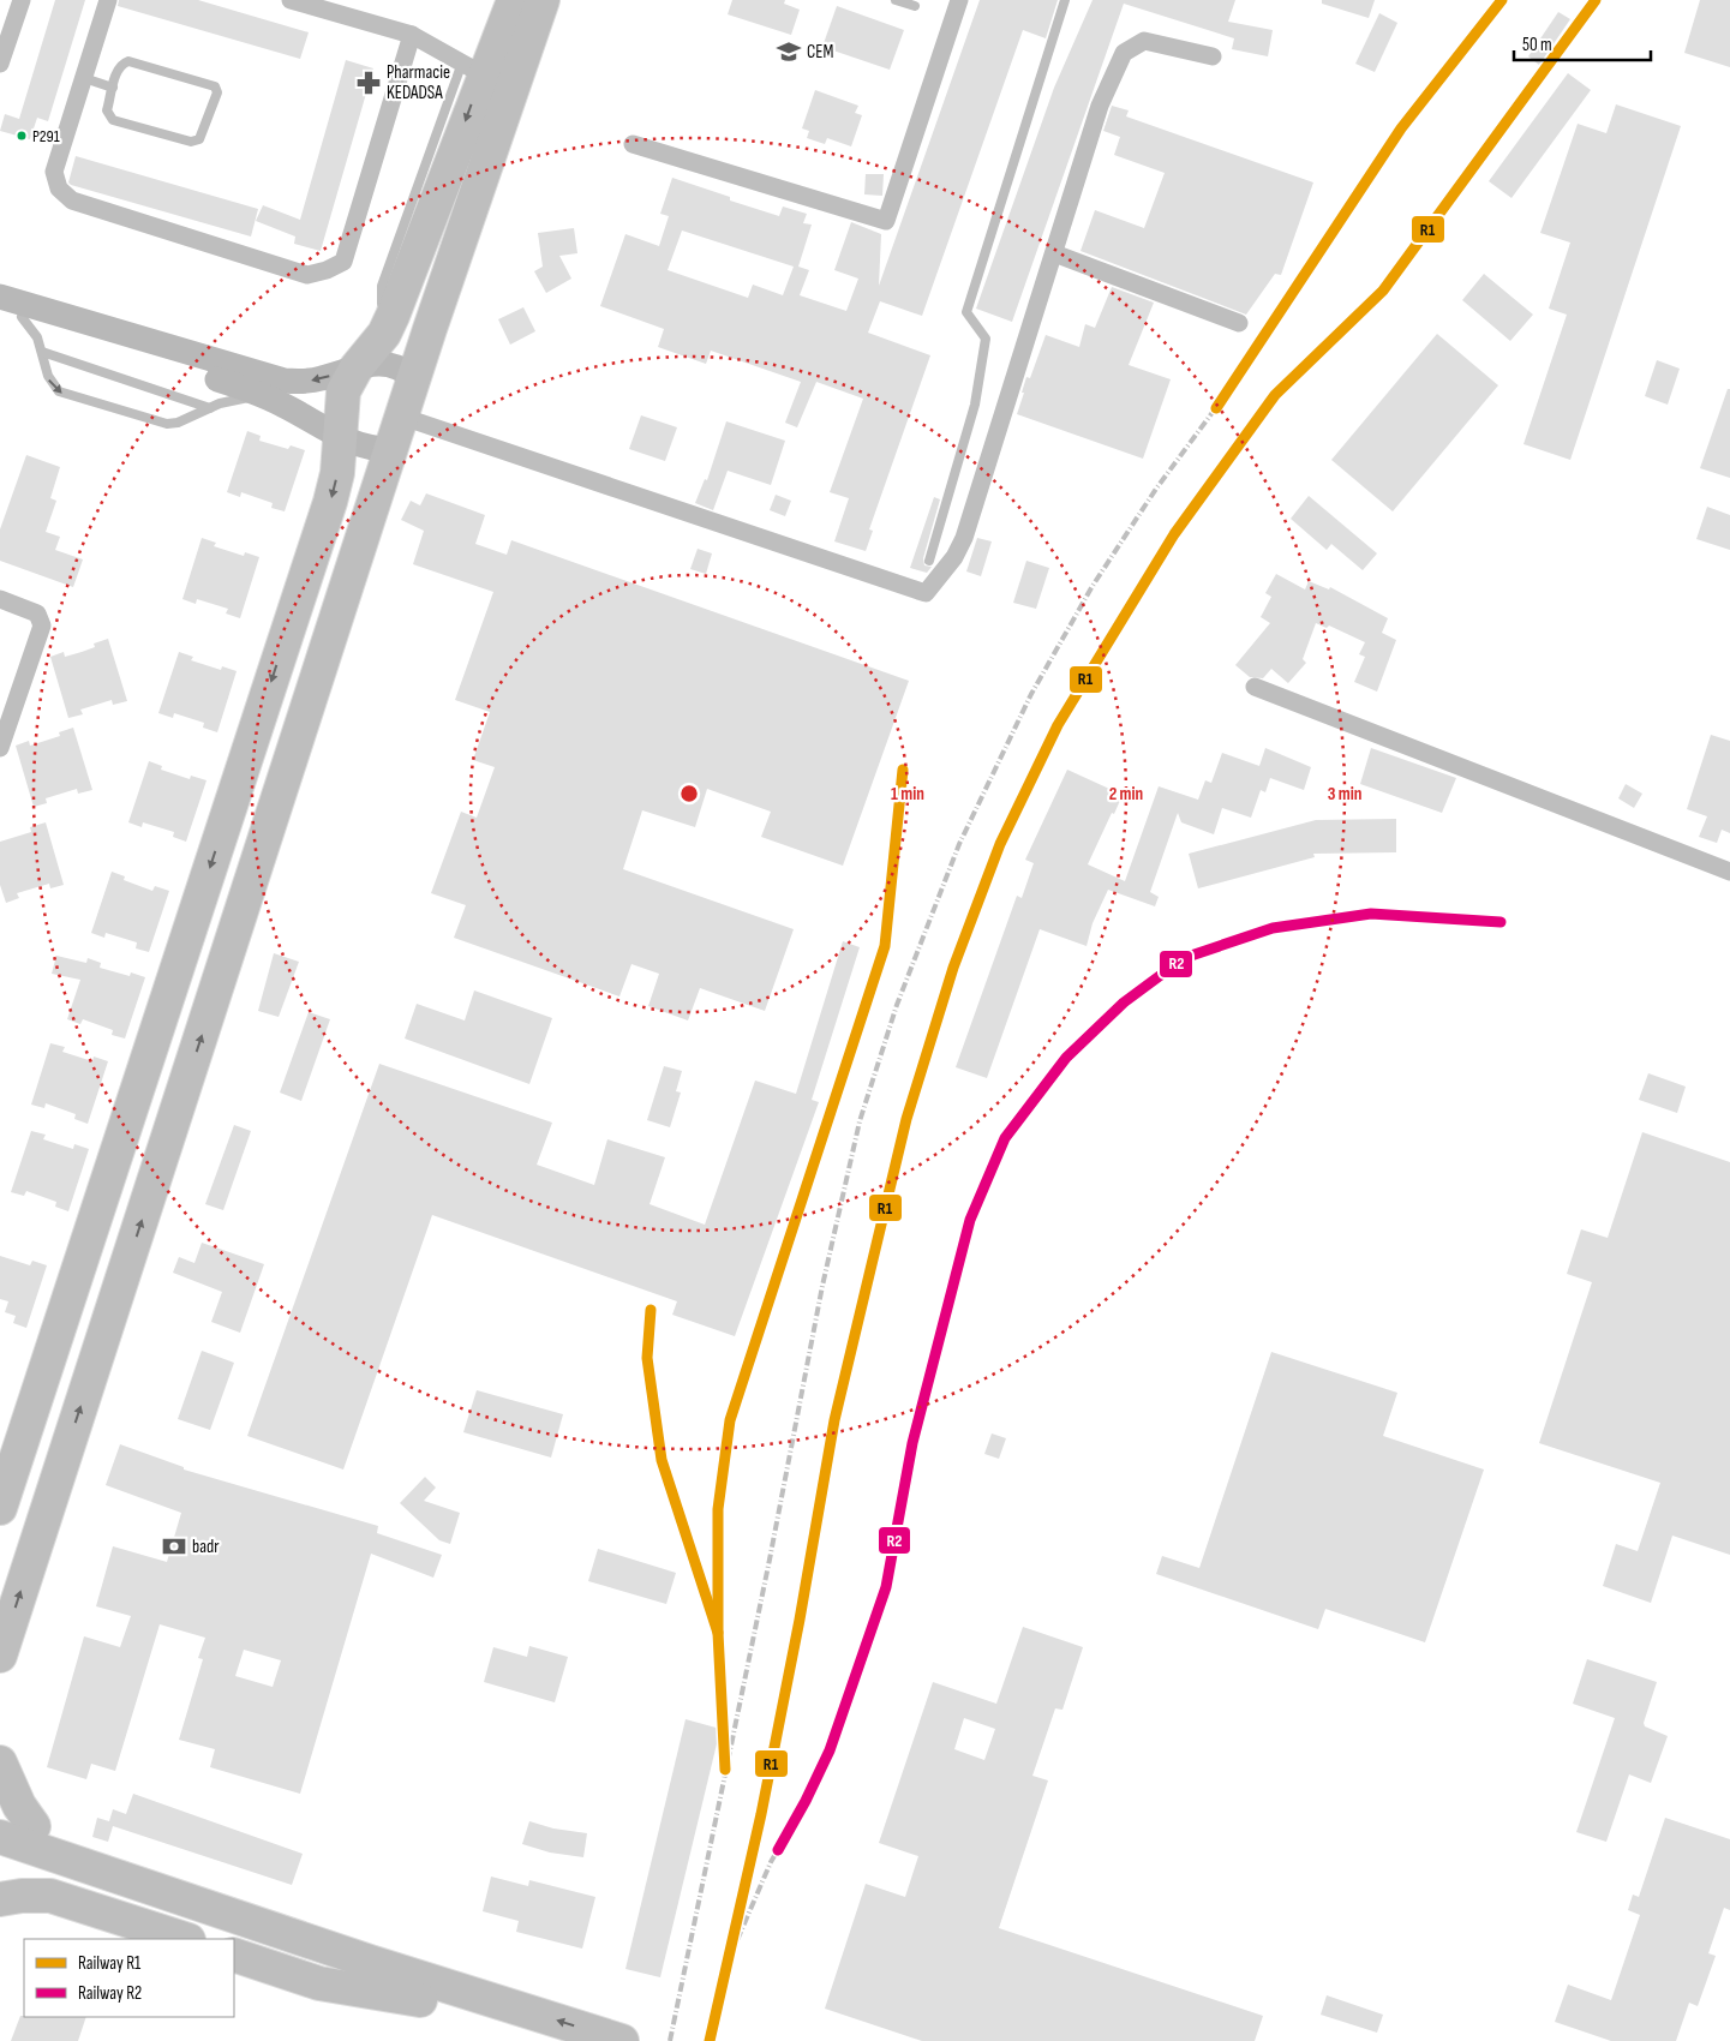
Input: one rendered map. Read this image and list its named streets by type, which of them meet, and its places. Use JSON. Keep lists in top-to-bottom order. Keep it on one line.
{"places":{"school or university":["CEM"],"pharmacy":["Pharmacie KEDADSA"],"other":["P291"],"bank":["badr"]},"lines":["rail line R1","rail line R2"],"legend":["Railway R1","Railway R2"],"scale_bar":"50 m","rings":["1 min","2 min","3 min"]}
